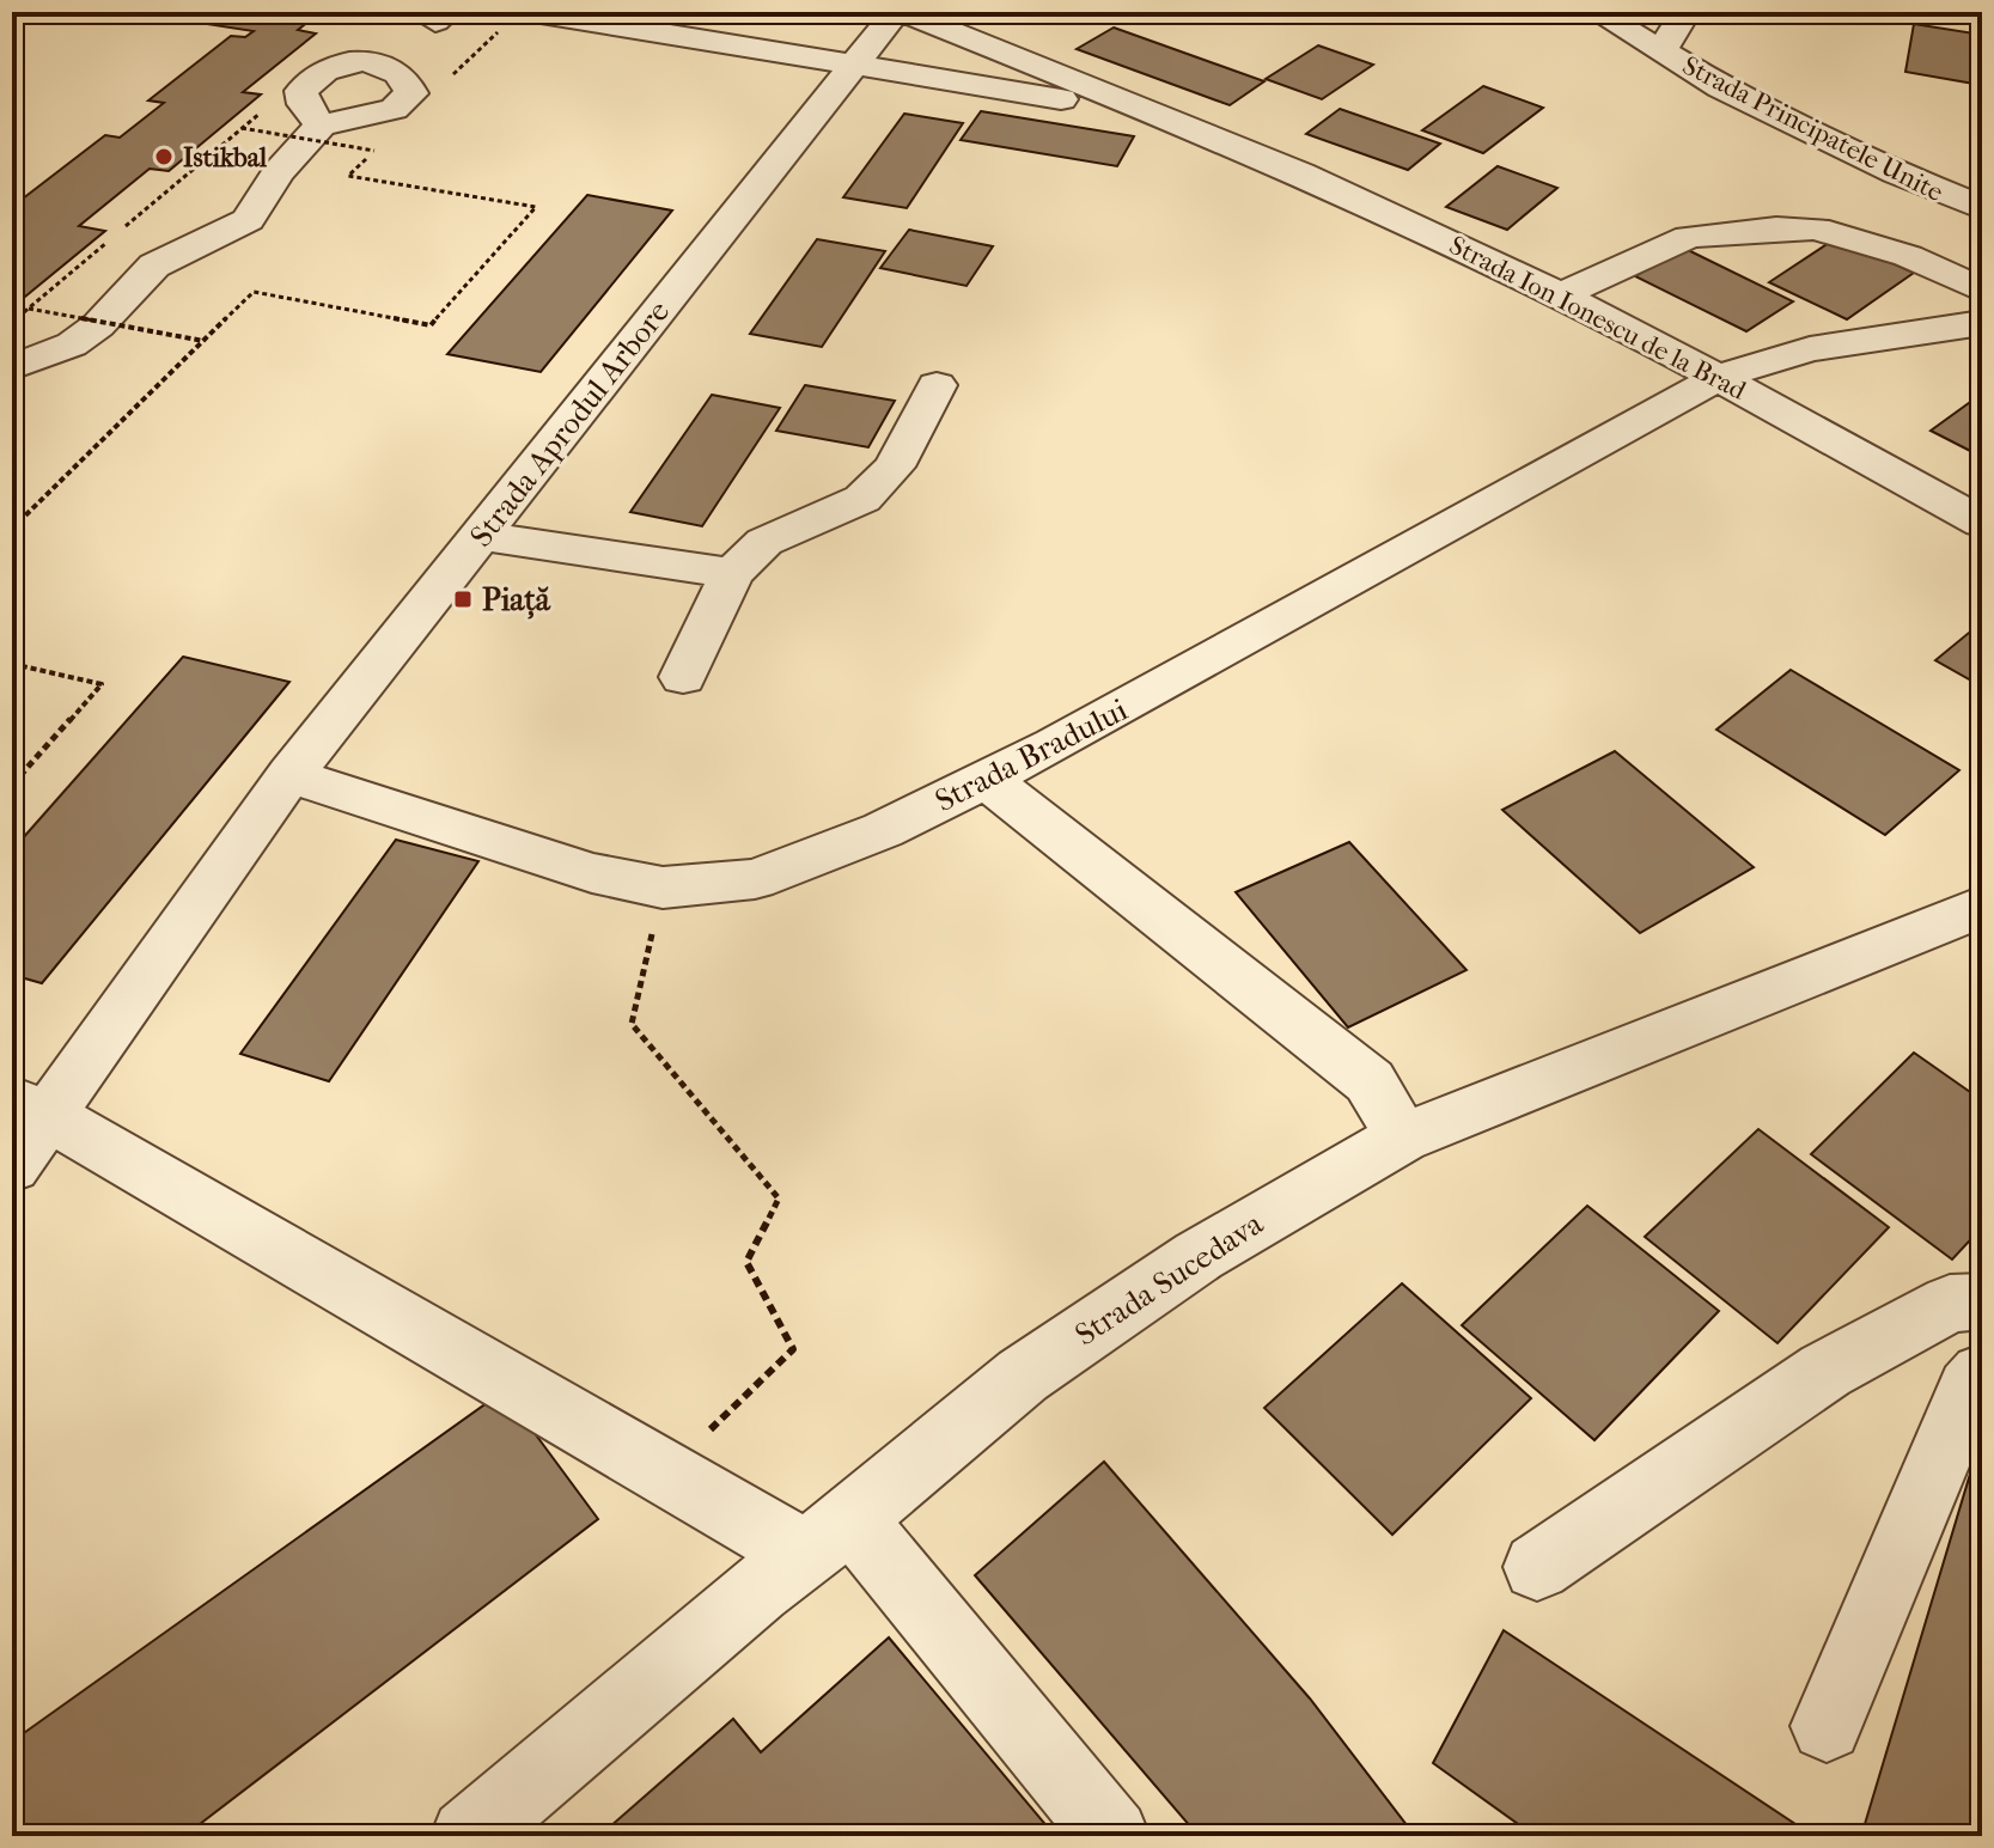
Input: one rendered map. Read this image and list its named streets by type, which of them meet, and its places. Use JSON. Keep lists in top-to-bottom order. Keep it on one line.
{"streets":{"street":["Strada Principatele Unite","Strada Ion Ionescu de la Brad","Strada Aprodul Arbore","Strada Bradului","Strada Sucedava"]},"crossings":[["Strada Ion Ionescu de la Brad","Strada Aprodul Arbore"],["Strada Ion Ionescu de la Brad","Strada Bradului"],["Strada Aprodul Arbore","Strada Bradului"]],"places":{"other":["Istikbal"],"transit":["Piață"]}}
